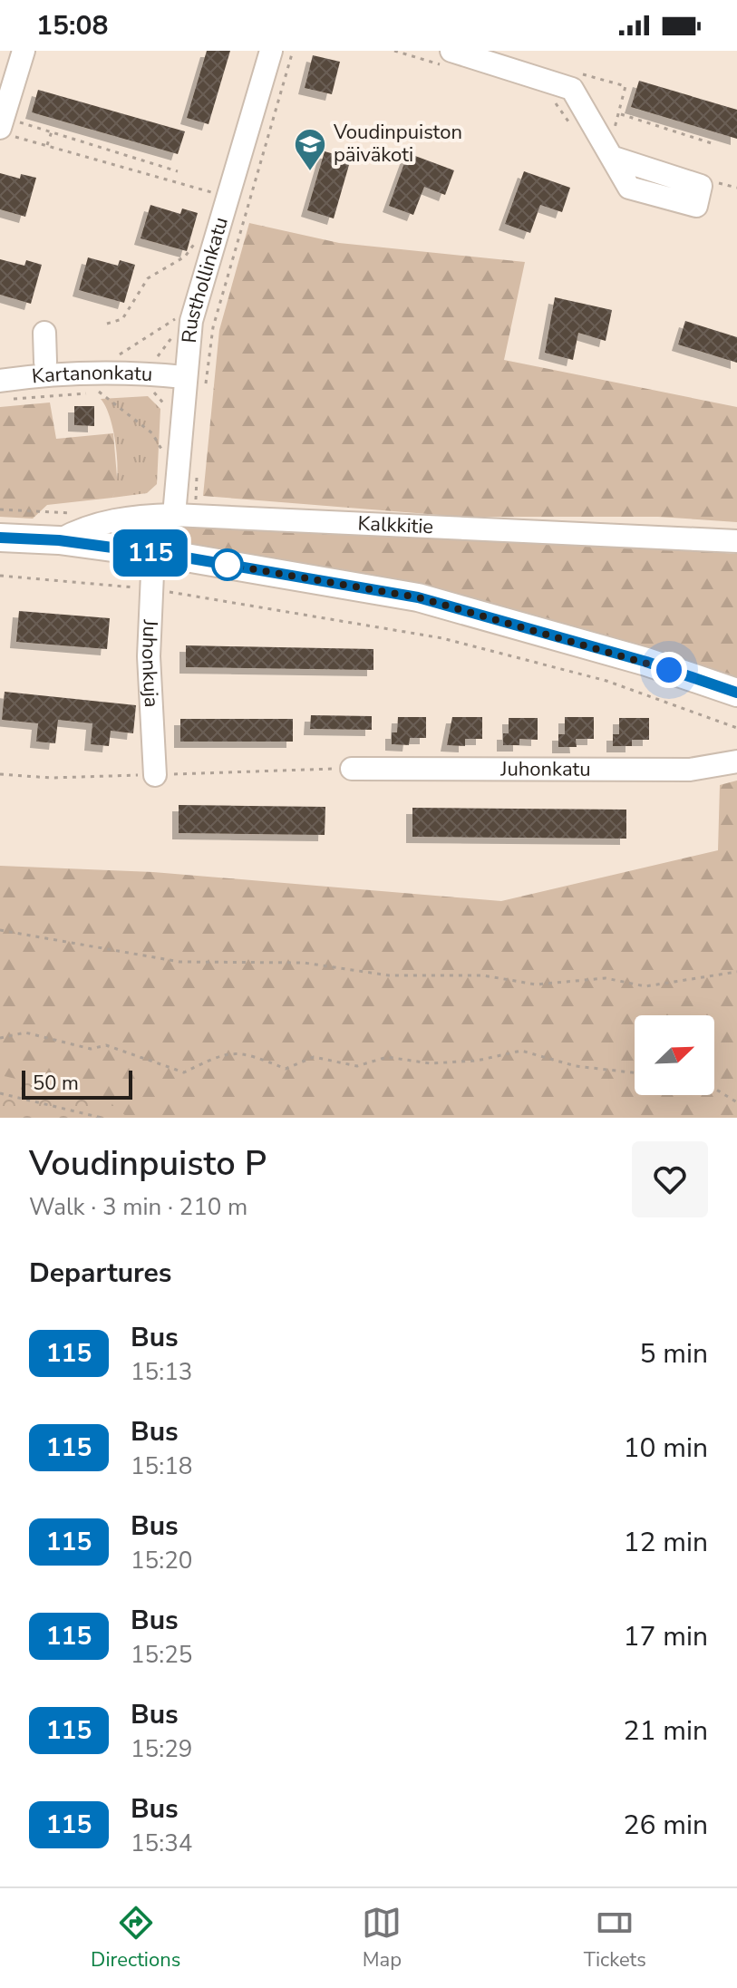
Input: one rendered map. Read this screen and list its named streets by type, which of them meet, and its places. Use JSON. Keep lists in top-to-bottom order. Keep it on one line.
{"streets":{"street":["Rusthollinkatu","Kartanonkatu","Kalkkitie","Juhonkuja","Juhonkatu"]},"crossings":[["Rusthollinkatu","Kartanonkatu"],["Rusthollinkatu","Kalkkitie"]],"places":{"school or university":["Voudinpuiston päiväkoti"]},"lines":["bus line 115"],"scale_bar":"50 m","north":"top right","page":{"status":"15:08","on_map":"115","scale":"50 m","heading":[["Voudinpuisto P","Walk · 3 min · 210 m"],"Departures"],"list":[{"mark":"115","name":"Bus","note":"15:13","value":"5 min"},{"mark":"115","name":"Bus","note":"15:18","value":"10 min"},{"mark":"115","name":"Bus","note":"15:20","value":"12 min"},{"mark":"115","name":"Bus","note":"15:25","value":"17 min"},{"mark":"115","name":"Bus","note":"15:29","value":"21 min"},{"mark":"115","name":"Bus","note":"15:34","value":"26 min"}],"tabs":["Directions","Map","Tickets"]}}
